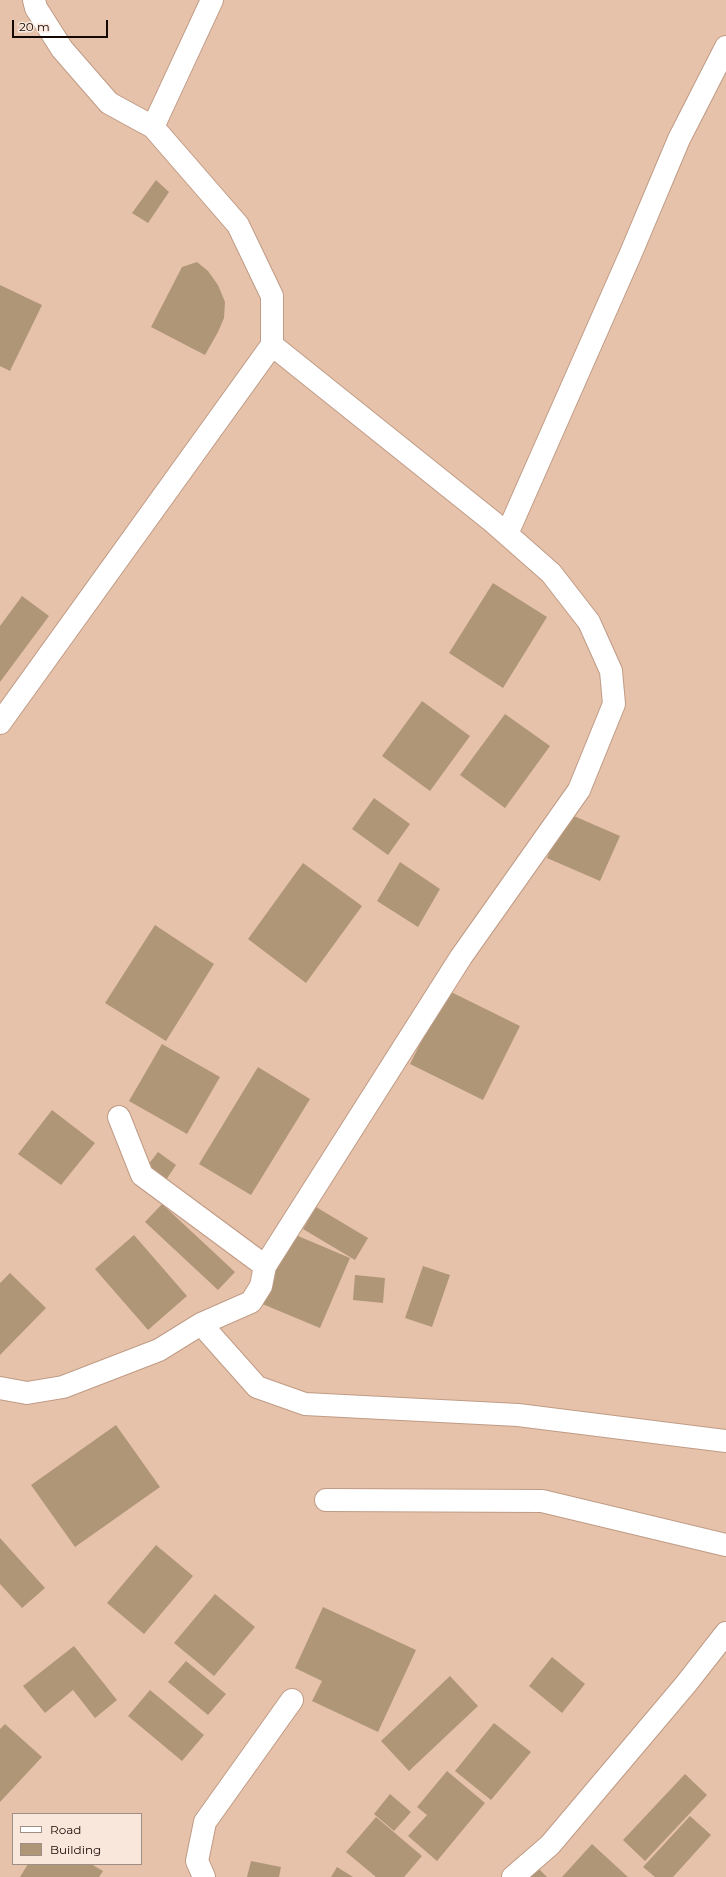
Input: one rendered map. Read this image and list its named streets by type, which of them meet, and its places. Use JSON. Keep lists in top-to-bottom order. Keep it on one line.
{"legend":["Road","Building"],"scale_bar":"20 m"}
